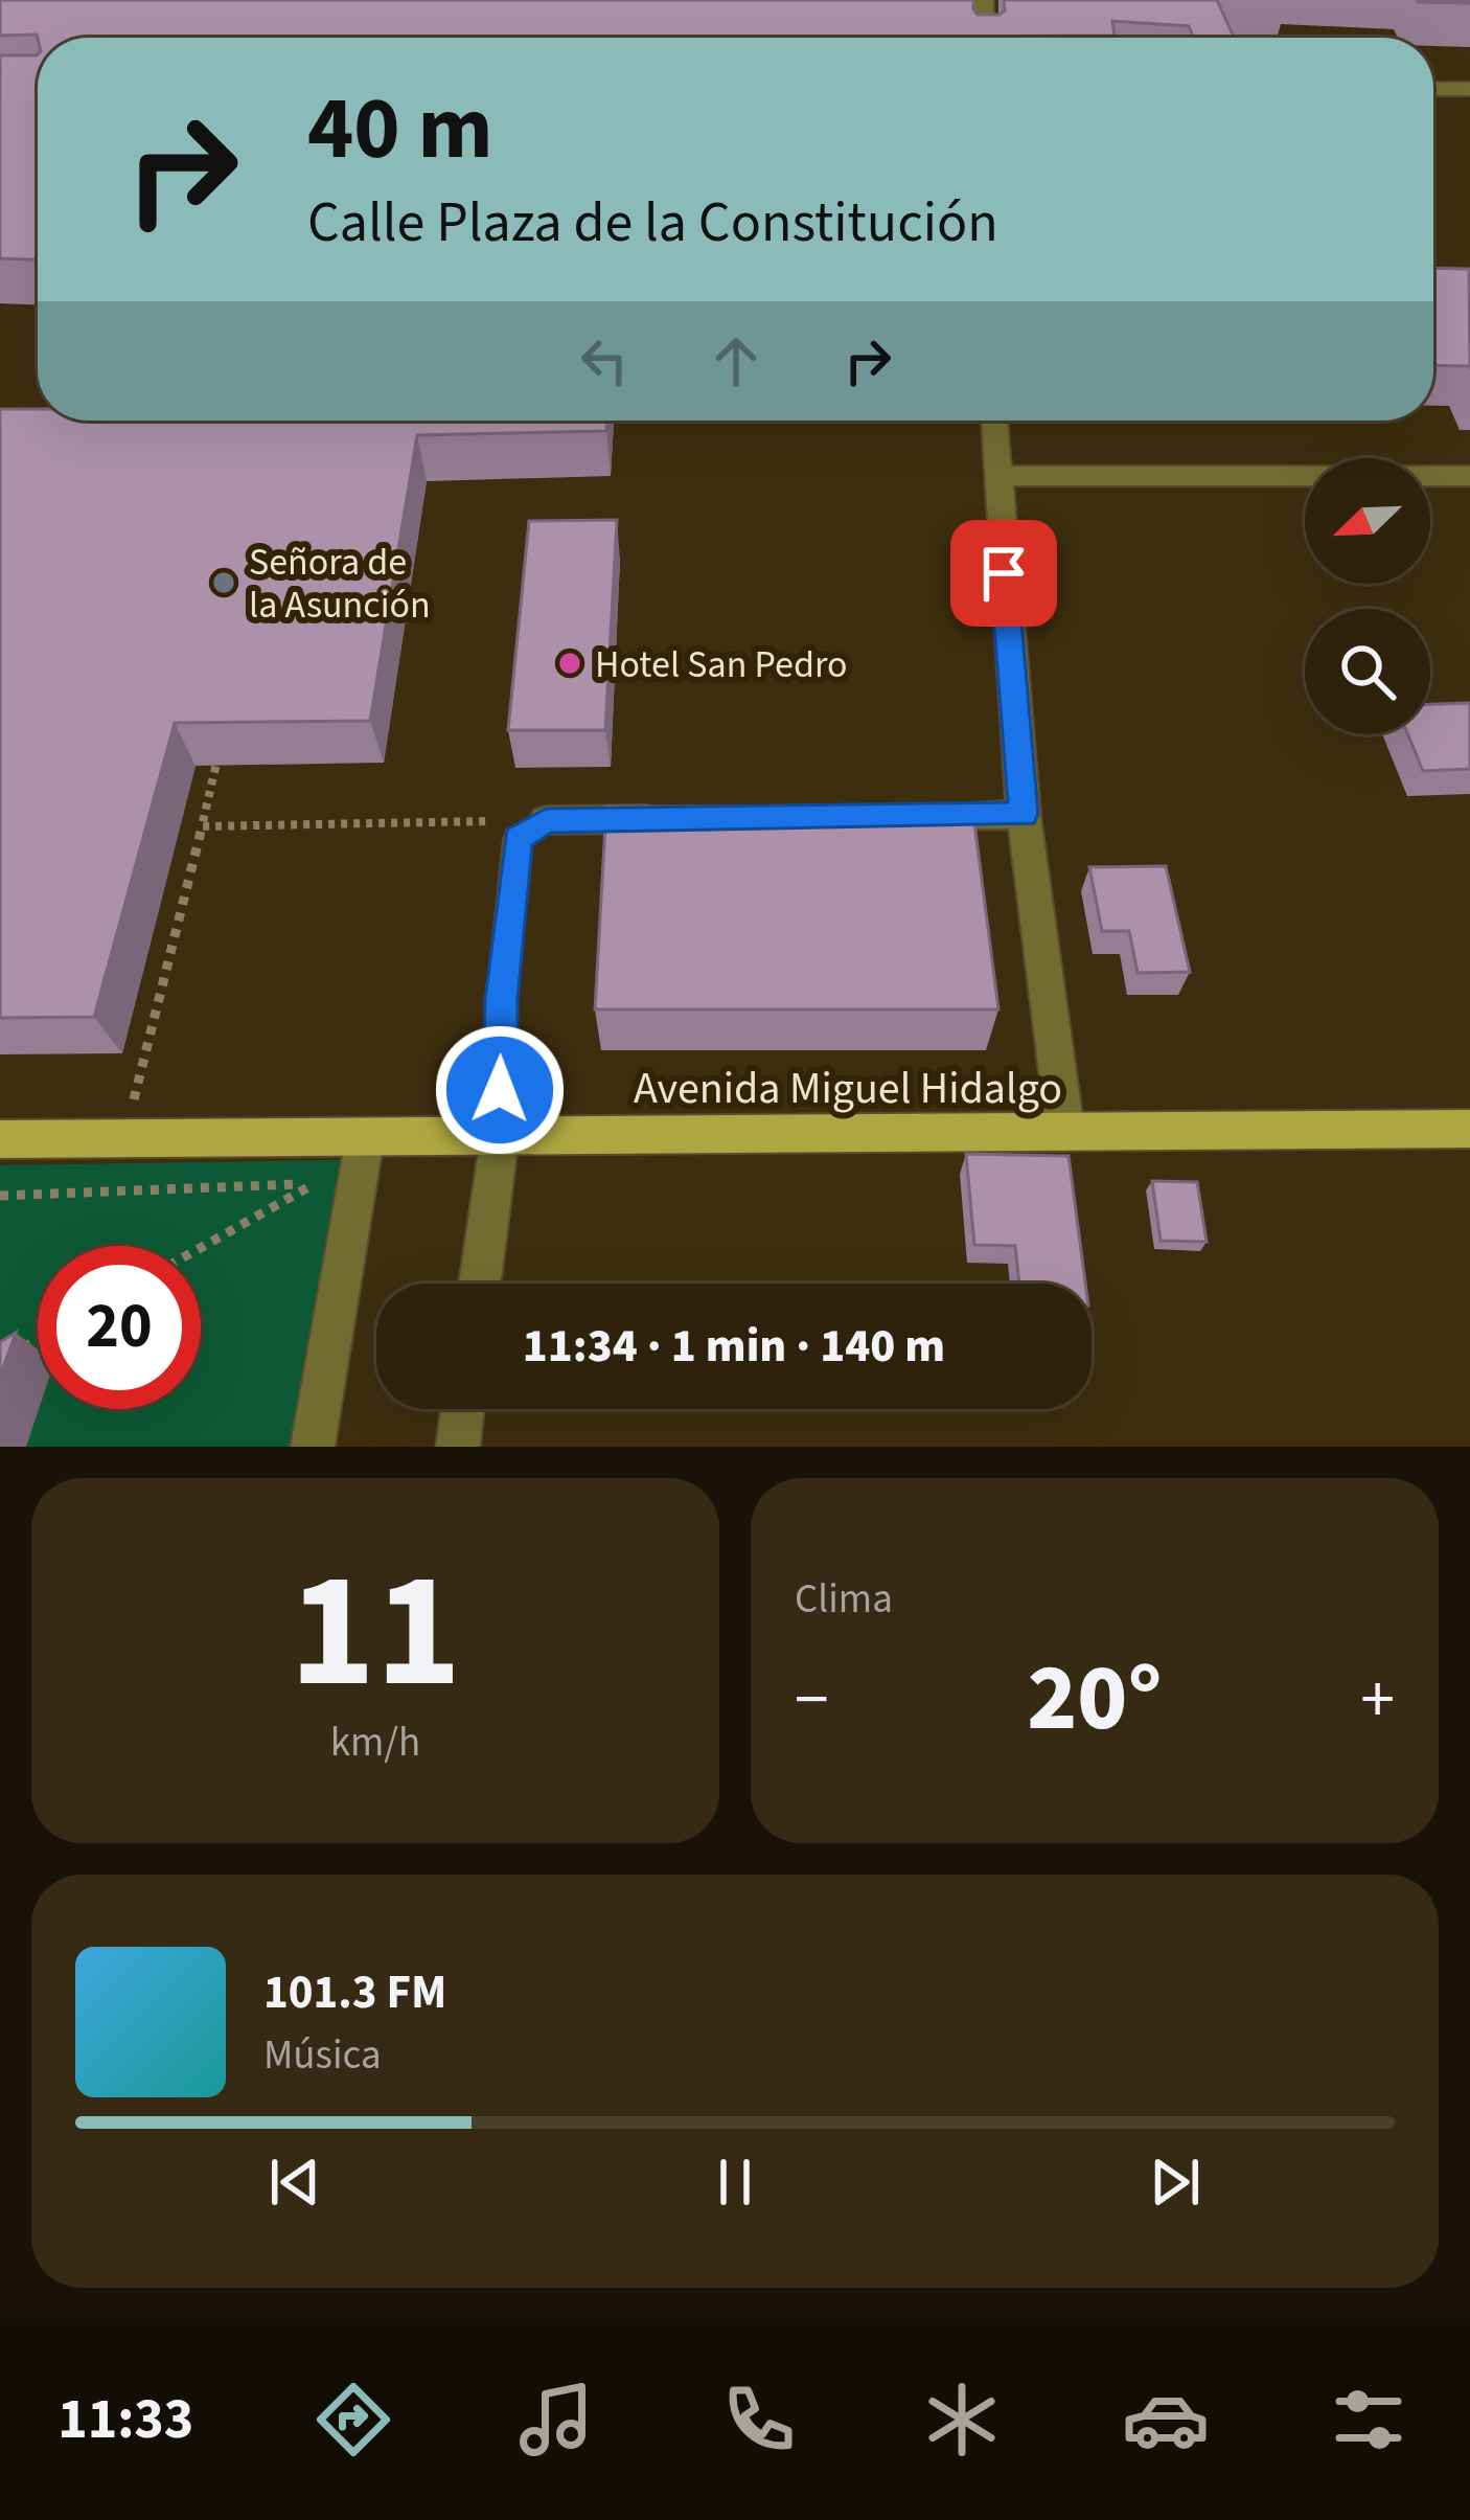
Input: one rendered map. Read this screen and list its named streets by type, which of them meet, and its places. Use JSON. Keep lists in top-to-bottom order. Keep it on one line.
{"streets":{"main road":["Avenida Miguel Hidalgo"]},"places":["Señora de la Asunción","Hotel San Pedro"],"north":"bottom left","page":{"turn":["40 m","Calle Plaza de la Constitución"],"limit":"20","trip":"11:34 · 1 min · 140 m","tile":[["11","km/h"],"Clima"],"heat":["−","20°","+"],"song":["101.3 FM","Música"],"tabs":"11:33"}}
